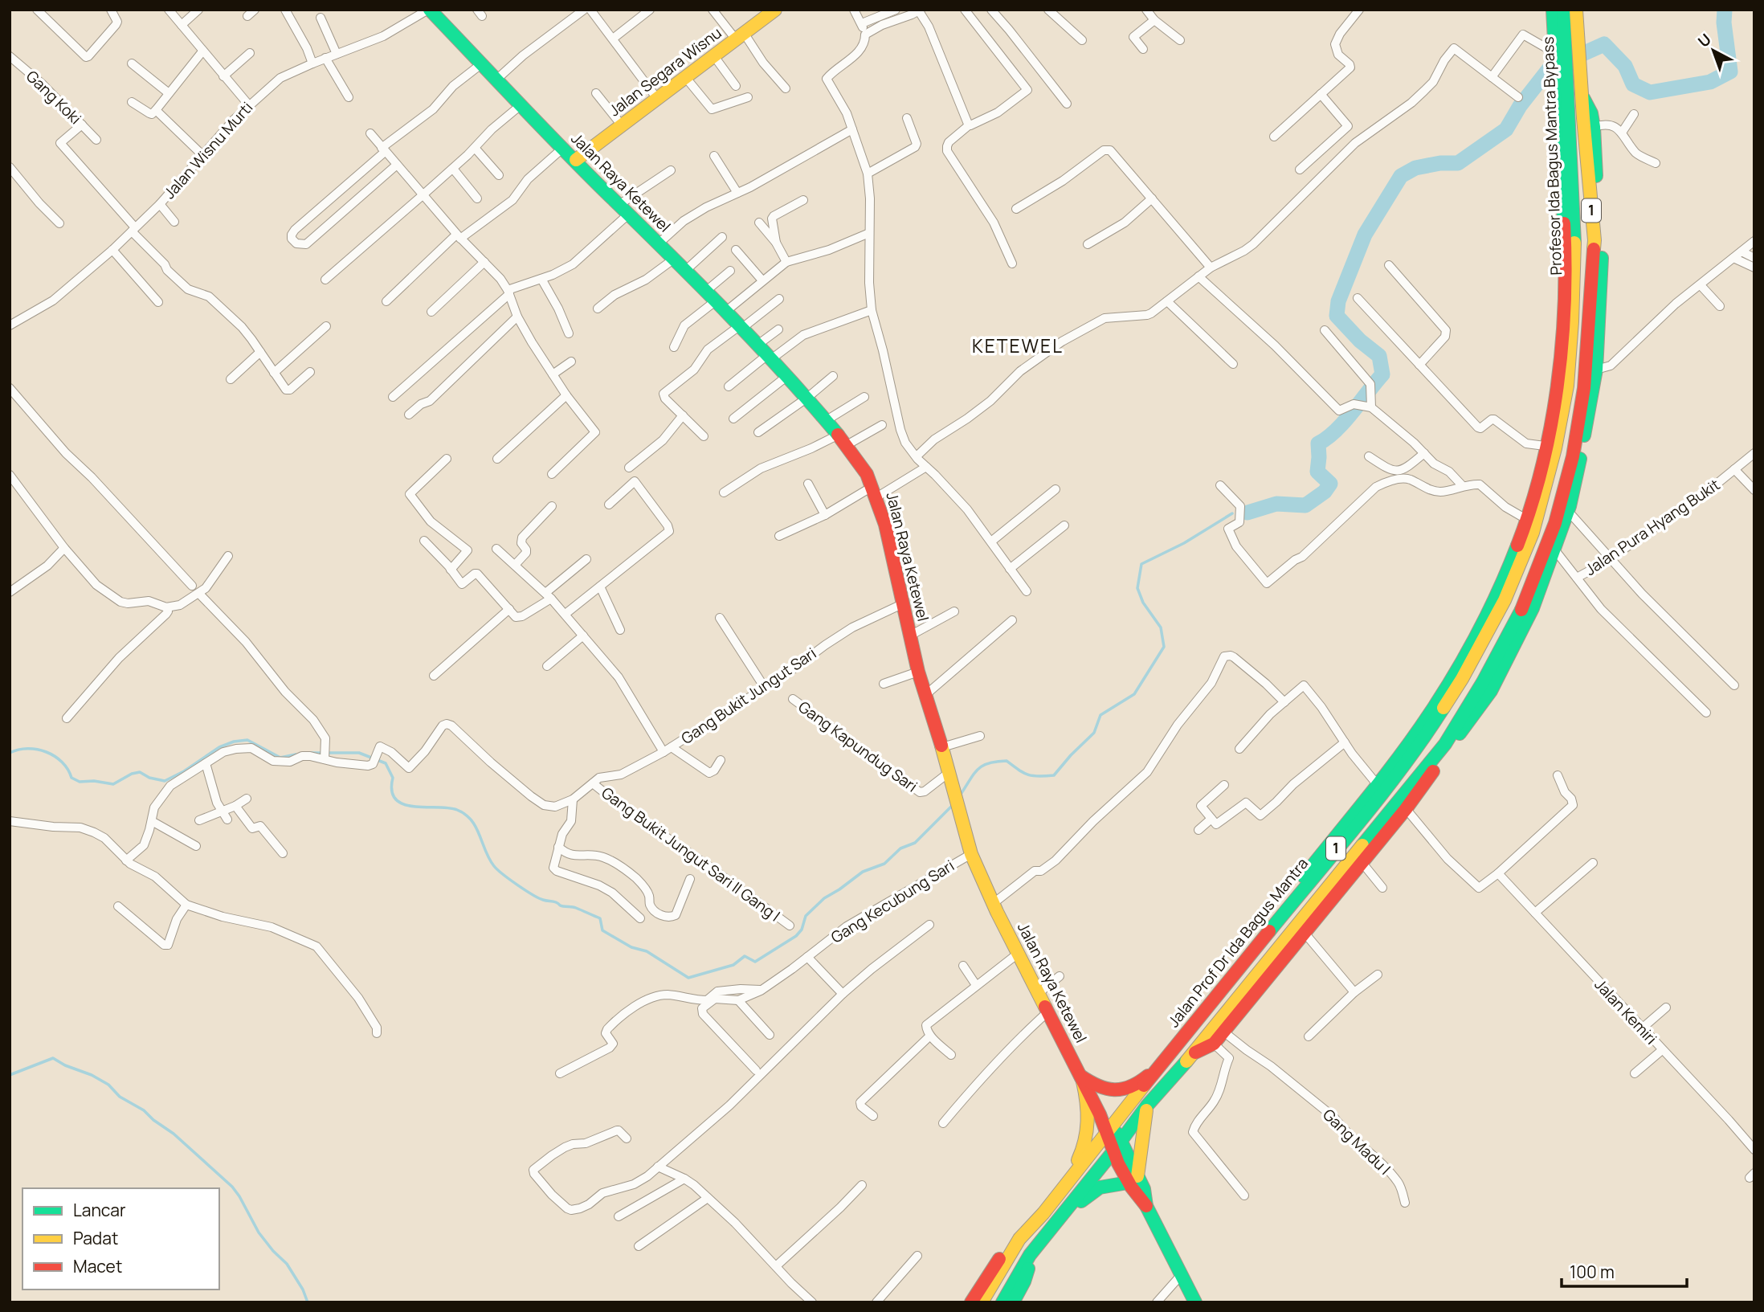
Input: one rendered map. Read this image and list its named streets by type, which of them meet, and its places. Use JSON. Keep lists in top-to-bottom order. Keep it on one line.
{"streets":{"main road":["Jalan Segara Wisnu","Profesor Ida Bagus Mantra Bypass","Jalan Raya Ketewel","1","Jalan Prof Dr Ida Bagus Mantra"],"street":["Gang Koki","Jalan Wisnu Murti","Jalan Pura Hyang Bukit","Gang Bukit Jungut Sari","Gang Kapundug Sari","Gang Bukit Jungut Sari II Gang I","Gang Kecubung Sari","Jalan Kemiri","Gang Madu I"]},"crossings":[["Jalan Segara Wisnu","Jalan Raya Ketewel"],["Jalan Wisnu Murti","Jalan Raya Ketewel"],["Profesor Ida Bagus Mantra Bypass","1"],["Profesor Ida Bagus Mantra Bypass","Jalan Prof Dr Ida Bagus Mantra"],["Jalan Raya Ketewel","1"],["Jalan Raya Ketewel","Gang Bukit Jungut Sari"],["Jalan Raya Ketewel","Gang Kapundug Sari"],["Jalan Raya Ketewel","Gang Kecubung Sari"],["Jalan Raya Ketewel","Jalan Prof Dr Ida Bagus Mantra"],["Gang Bukit Jungut Sari","Gang Bukit Jungut Sari II Gang I"]],"districts":["KETEWEL"],"legend":["Lancar","Padat","Macet"],"scale_bar":"100 m","north":"top left"}
